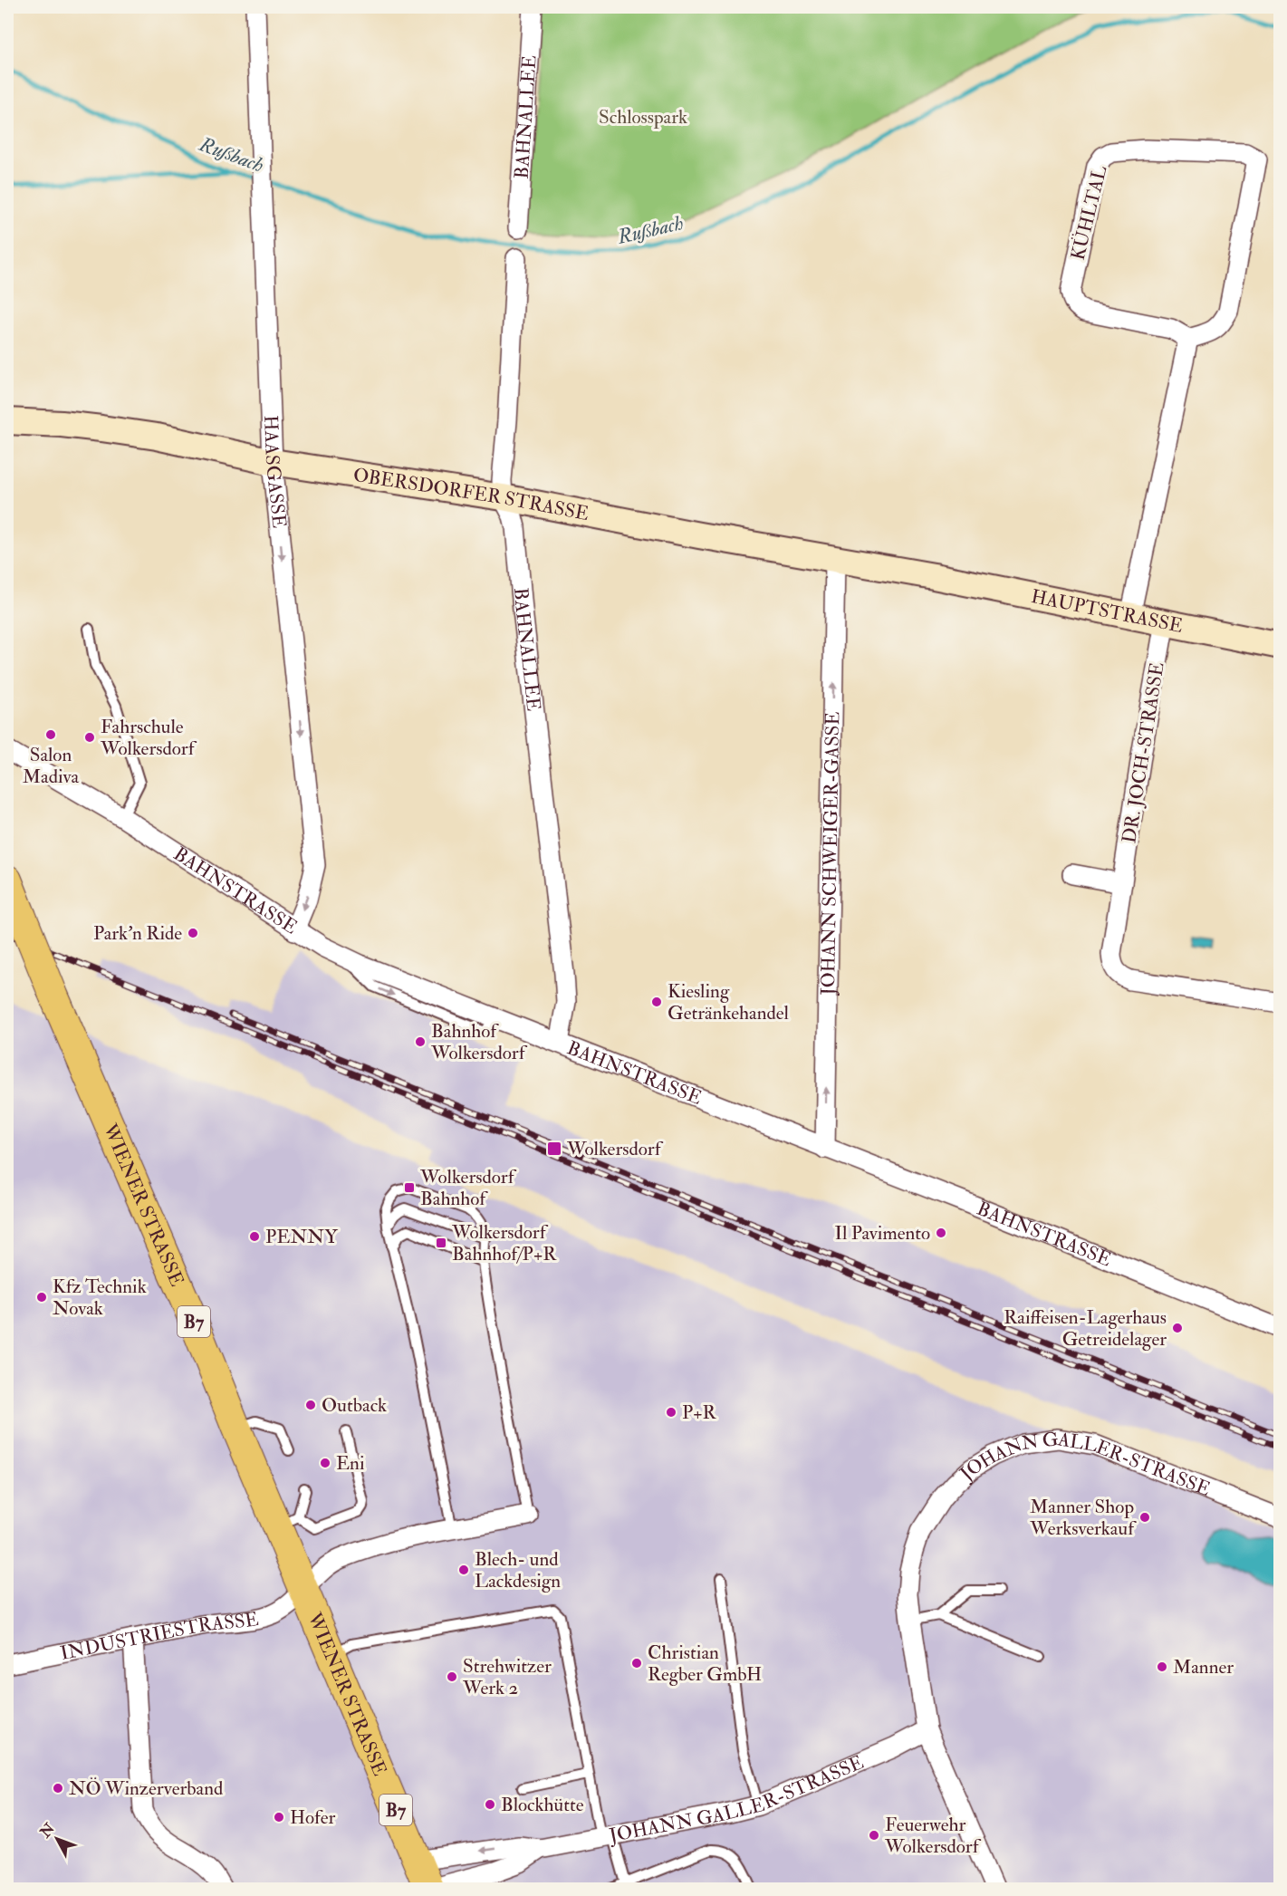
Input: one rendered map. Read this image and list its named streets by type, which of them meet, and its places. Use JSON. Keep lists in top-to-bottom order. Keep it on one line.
{"streets":{"main road":["OBERSDORFER STRASSE","HAUPTSTRASSE","WIENER STRASSE","B7"],"street":["BAHNALLEE","KÜHLTAL","HAASGASSE","DR. JOCH-STRASSE","JOHANN SCHWEIGER-GASSE","BAHNSTRASSE","JOHANN GALLER-STRASSE","INDUSTRIESTRASSE"]},"crossings":[["BAHNALLEE","OBERSDORFER STRASSE"],["BAHNALLEE","BAHNSTRASSE"],["HAASGASSE","OBERSDORFER STRASSE"],["HAASGASSE","BAHNSTRASSE"],["OBERSDORFER STRASSE","HAUPTSTRASSE"],["OBERSDORFER STRASSE","JOHANN SCHWEIGER-GASSE"],["HAUPTSTRASSE","DR. JOCH-STRASSE"],["JOHANN SCHWEIGER-GASSE","BAHNSTRASSE"],["WIENER STRASSE","JOHANN GALLER-STRASSE"],["WIENER STRASSE","INDUSTRIESTRASSE"]],"one_way":["HAASGASSE","JOHANN SCHWEIGER-GASSE"],"water":["Rußbach"],"parks":["Schlosspark"],"places":{"other":["Salon Madiva","Fahrschule Wolkersdorf","Park'n Ride","Kiesling Getränkehandel","Bahnhof Wolkersdorf","Il Pavimento","PENNY","Kfz Technik Novak","Raiffeisen-Lagerhaus Getreidelager","Outback","P+R","Eni","Manner Shop Werksverkauf","Blech- und Lackdesign","Christian Regber GmbH","Manner","Strehwitzer Werk 2","NÖ Winzerverband","Blockhütte","Hofer","Feuerwehr Wolkersdorf"],"transit":["Wolkersdorf","Wolkersdorf Bahnhof","Wolkersdorf Bahnhof/P+R"]},"north":"top left"}
